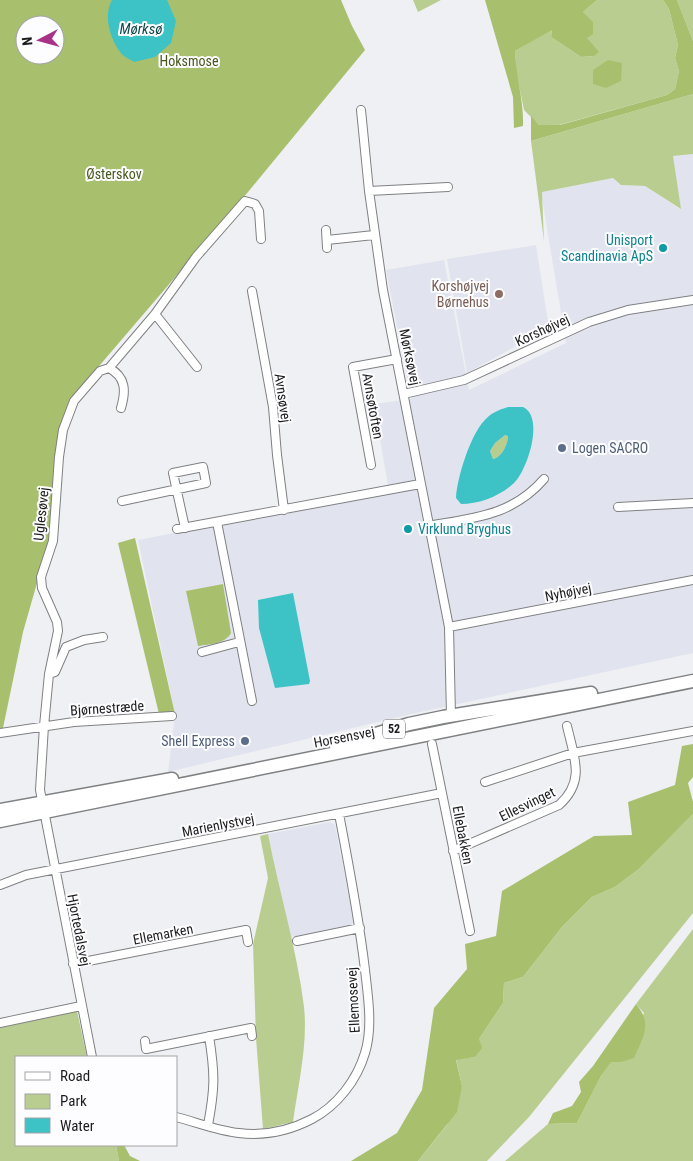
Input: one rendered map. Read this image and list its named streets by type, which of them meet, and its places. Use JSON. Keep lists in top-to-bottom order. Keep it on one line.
{"streets":{"main road":["52","Horsensvej"],"street":["Korshøjvej","Mørksøvej","Avnsøvej","Avnsøtoften","Uglesøvej","Nyhøjvej","Bjørnestræde","Ellesvinget","Marienlystvej","Ellebakken","Hjortedalsvej","Ellemarken","Ellemosevej"]},"crossings":[["Korshøjvej","Mørksøvej"],["Mørksøvej","Avnsøtoften"],["Mørksøvej","Nyhøjvej"],["Mørksøvej","52"],["Mørksøvej","Horsensvej"],["Uglesøvej","Bjørnestræde"],["Uglesøvej","Horsensvej"],["Uglesøvej","Hjortedalsvej"],["52","Horsensvej"],["52","Ellebakken"],["Horsensvej","Hjortedalsvej"],["Ellesvinget","Ellebakken"],["Marienlystvej","Ellebakken"],["Marienlystvej","Hjortedalsvej"],["Marienlystvej","Ellemosevej"],["Hjortedalsvej","Ellemarken"]],"water":["Mørksø"],"parks":["Hoksmose","Østerskov"],"places":["Unisport Scandinavia ApS","Korshøjvej Børnehus","Logen SACRO","Virklund Bryghus","Shell Express"],"legend":["Road","Park","Water"],"north":"left"}
